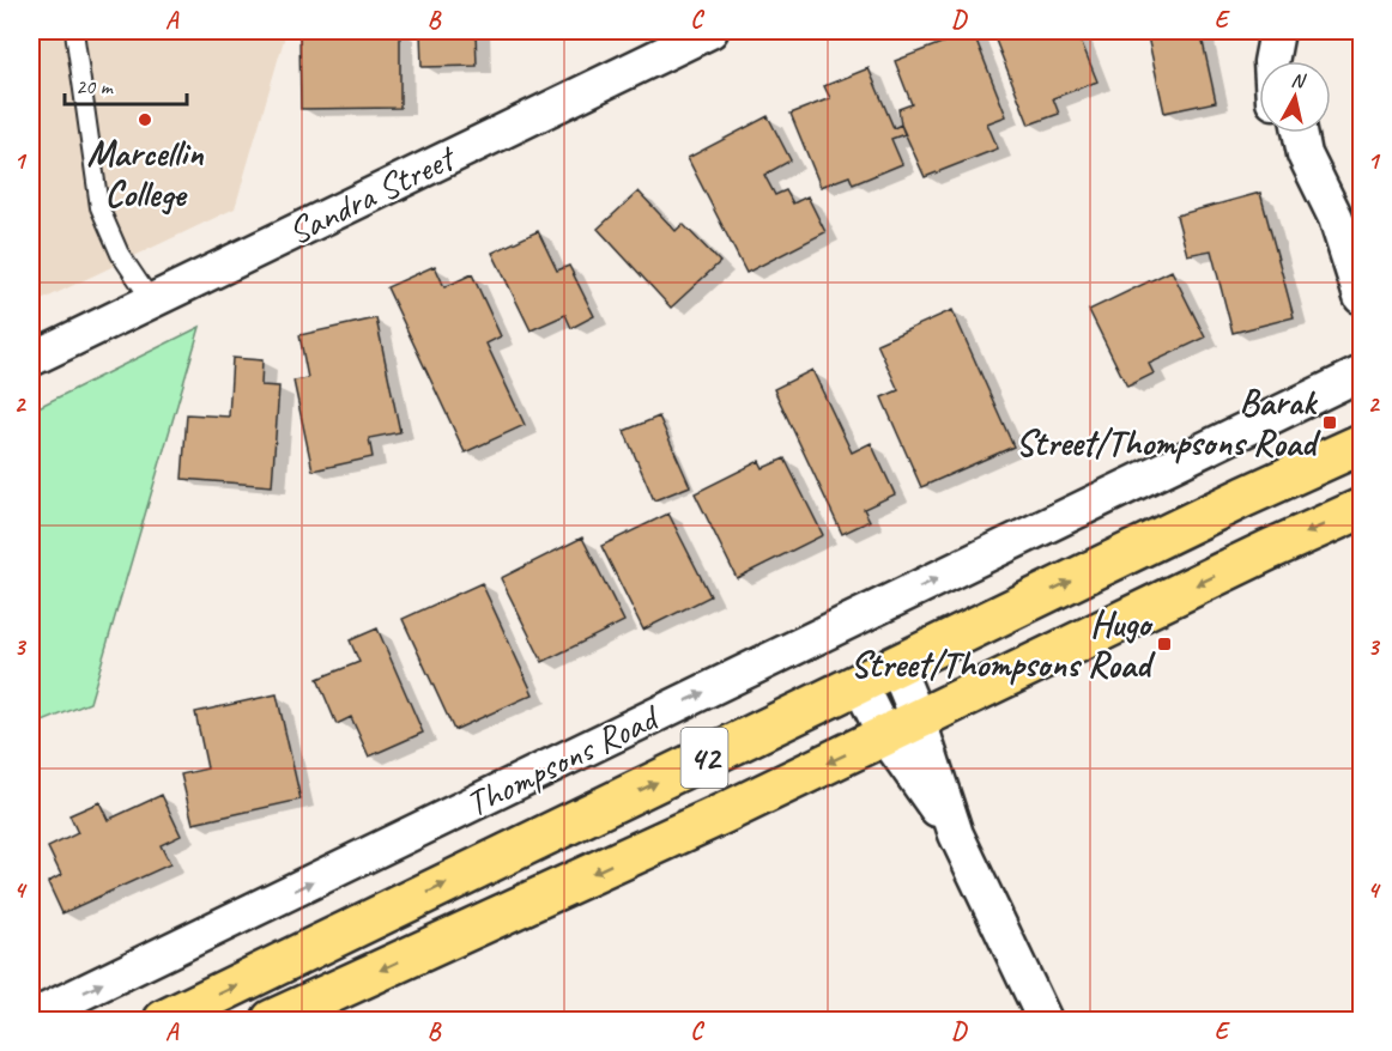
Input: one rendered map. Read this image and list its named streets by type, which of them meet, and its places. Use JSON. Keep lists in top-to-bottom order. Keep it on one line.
{"streets":{"main road":["42","Thompsons Road"],"street":["Sandra Street"]},"one_way":["Thompsons Road"],"places":{"other":["Marcellin College"],"transit":["Barak Street/Thompsons Road","Hugo Street/Thompsons Road"]},"scale_bar":"20 m","north":"top","grid":{"columns":["A","B","C","D","E"],"rows":["1","2","3","4"]}}
